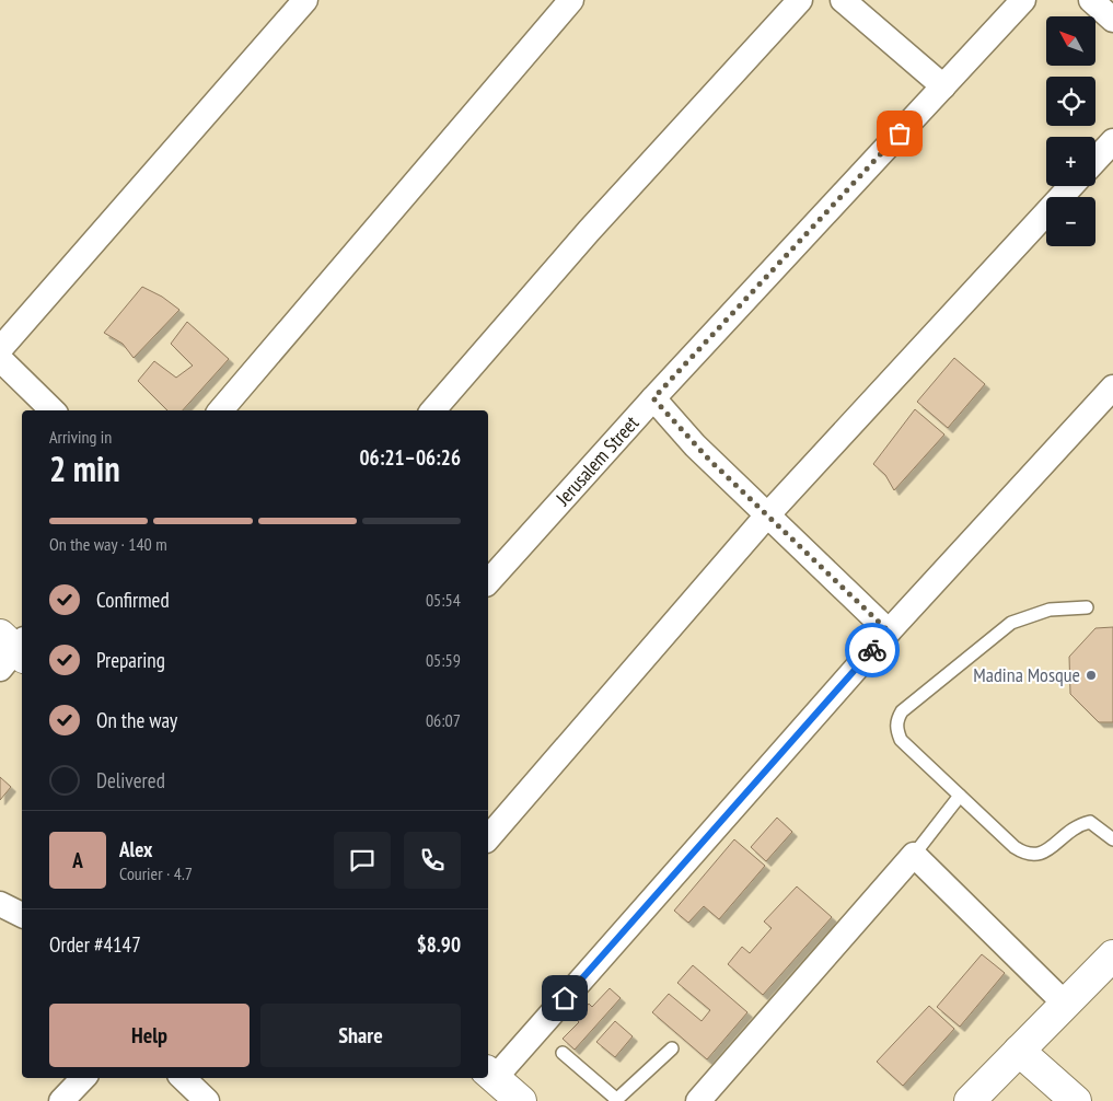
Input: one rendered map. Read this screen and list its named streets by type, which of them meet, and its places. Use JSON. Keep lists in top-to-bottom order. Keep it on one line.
{"streets":{"street":["Jerusalem Street"]},"places":["Madina Mosque"],"north":"top left","page":{"map_buttons":["+","−"],"heading":["2 min","Arriving in","06:21–06:26"],"panel":["Alex","Courier · 4.7","Order #4147","$8.90"],"bar":"On the way · 140 m","list":[["Confirmed","05:54"],["Preparing","05:59"],["On the way","06:07"],"Delivered"],"round":"A","buttons":["Help","Share"]}}
